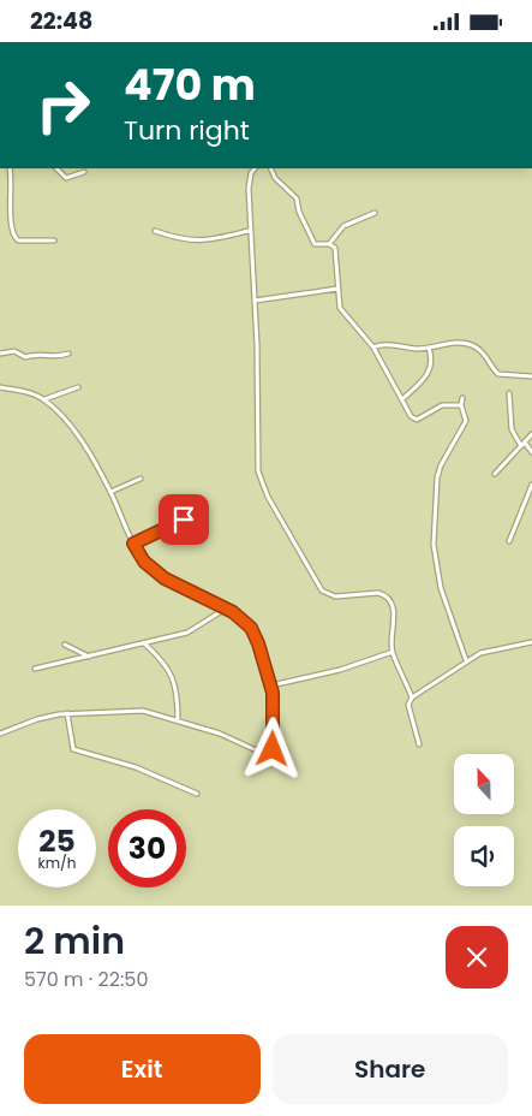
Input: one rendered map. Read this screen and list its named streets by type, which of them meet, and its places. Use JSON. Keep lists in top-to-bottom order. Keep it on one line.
{"north":"top","page":{"status":"22:48","turn":["470 m","Turn right"],"speed":"25 km/h","limit":"30","heading":["2 min","570 m · 22:50"],"buttons":["Exit","Share"]}}
